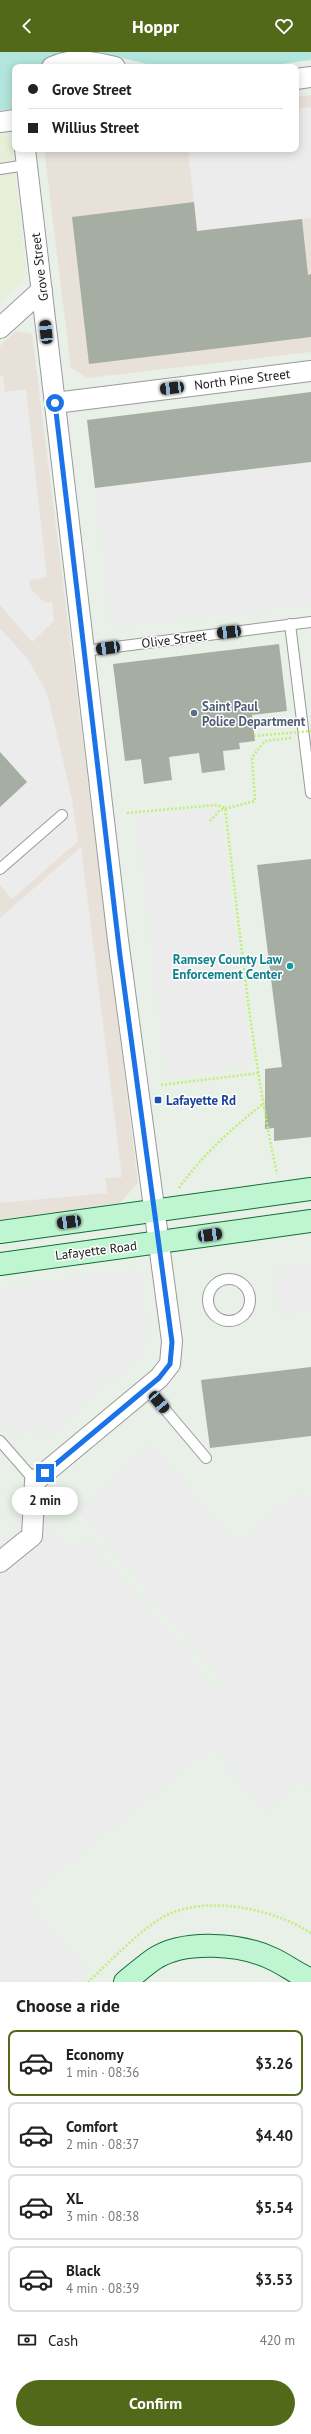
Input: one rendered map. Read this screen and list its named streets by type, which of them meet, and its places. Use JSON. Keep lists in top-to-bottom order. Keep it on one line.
{"streets":{"main road":["Lafayette Road"],"street":["Grove Street","North Pine Street"],"lane":["Olive Street"]},"crossings":[["Grove Street","North Pine Street"],["Grove Street","Olive Street"],["Grove Street","Lafayette Road"]],"places":{"other":["Saint Paul Police Department","Ramsey County Law Enforcement Center"],"transit":["Lafayette Rd"]},"page":{"header":"Hoppr","banner":["Grove Street","Willius Street"],"bubble":"2 min","heading":"Choose a ride","list":[{"name":"Economy","note":"1 min · 08:36","value":"$3.26"},{"name":"Comfort","note":"2 min · 08:37","value":"$4.40"},{"name":"XL","note":"3 min · 08:38","value":"$5.54"},{"name":"Black","note":"4 min · 08:39","value":"$3.53"}],"pay":["Cash","420 m"],"buttons":"Confirm"}}
